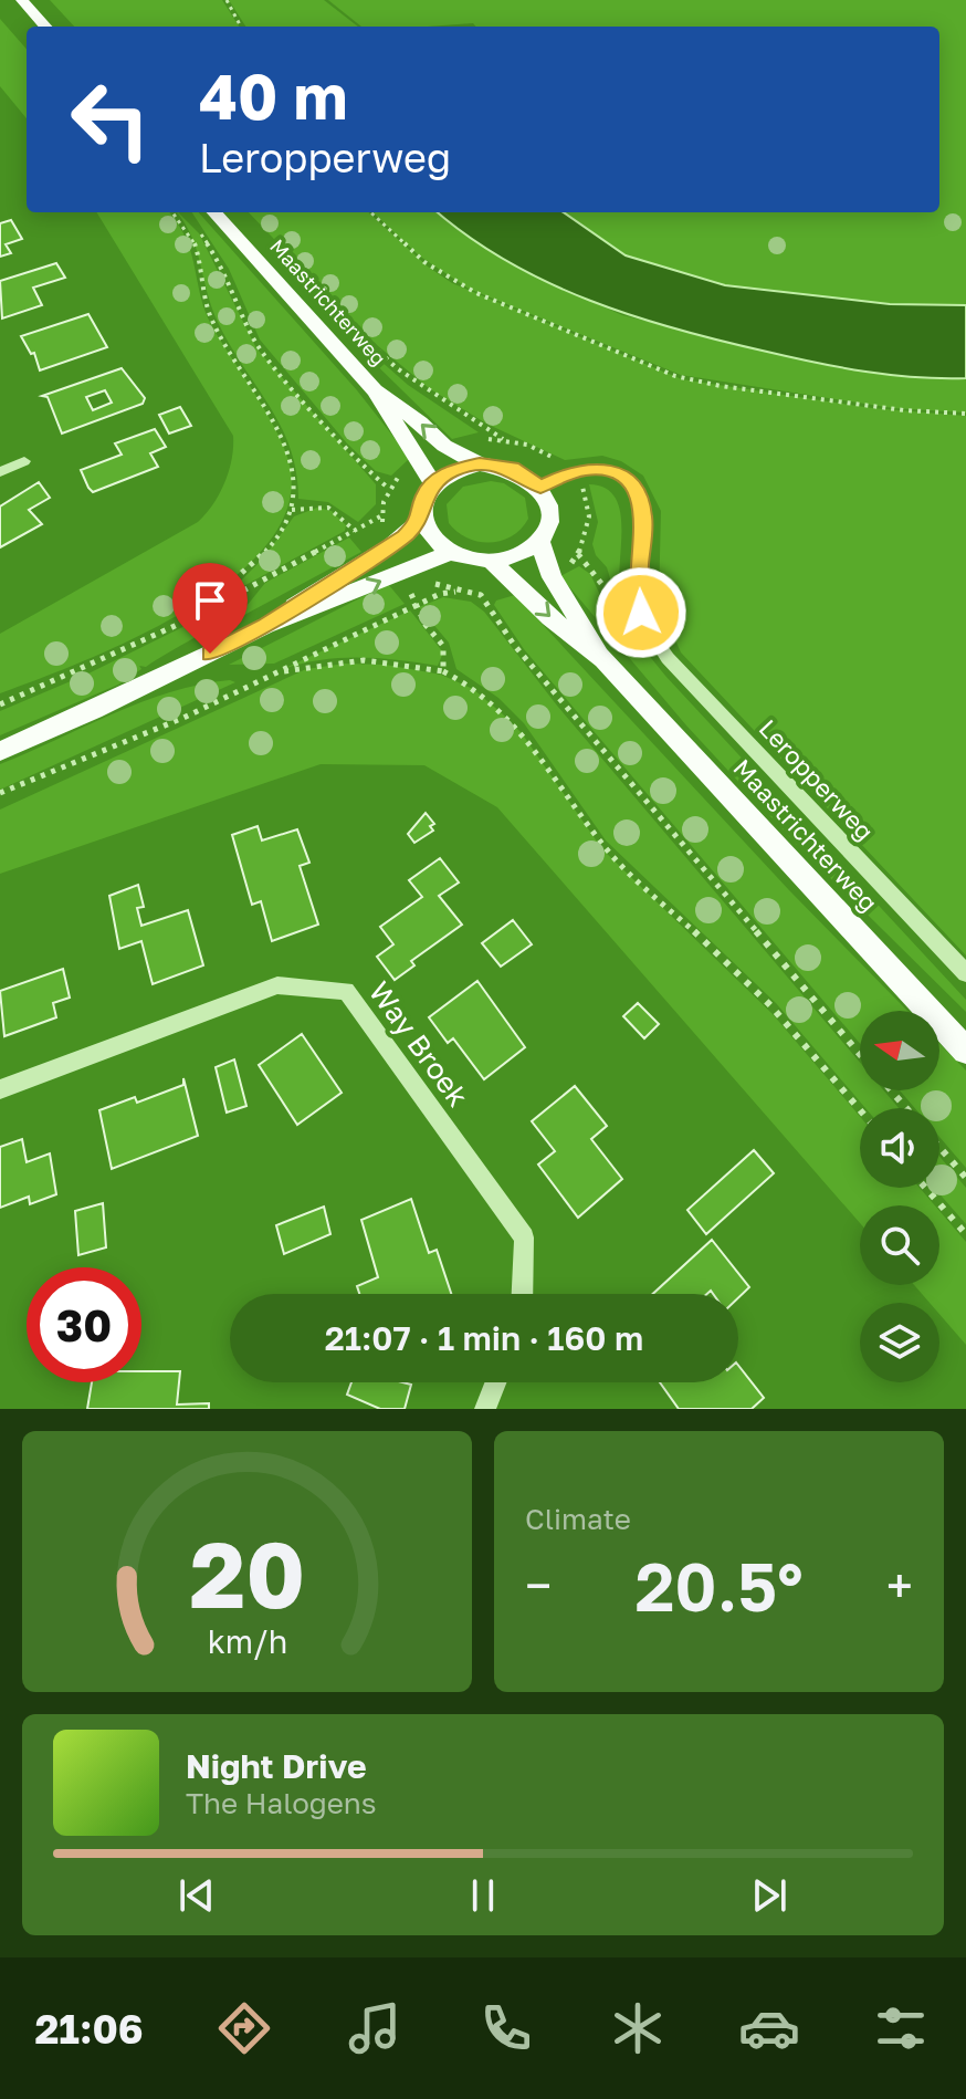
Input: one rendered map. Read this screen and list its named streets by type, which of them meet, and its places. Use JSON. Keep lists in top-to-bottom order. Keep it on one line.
{"streets":{"main road":["Maastrichterweg"],"street":["Leropperweg","Way Broek"]},"crossings":[["Maastrichterweg","Leropperweg"]],"north":"left","page":{"turn":["40 m","Leropperweg"],"limit":"30","trip":"21:07 · 1 min · 160 m","tile":"Climate","heat":["−","20.5°","+"],"song":["Night Drive","The Halogens"],"tabs":"21:06","gauge":["20","km/h"]}}
